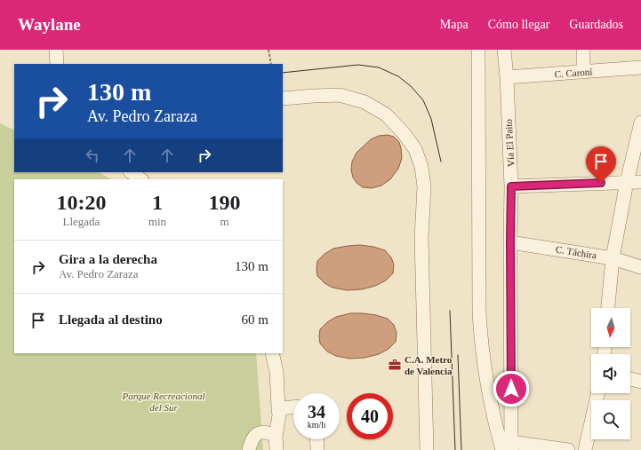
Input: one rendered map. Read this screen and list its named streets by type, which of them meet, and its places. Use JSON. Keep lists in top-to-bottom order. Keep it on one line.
{"streets":{"street":["C. Caroní","Vía El Paito","C. Táchira"]},"crossings":[["C. Caroní","Vía El Paito"],["Vía El Paito","C. Táchira"]],"parks":["Parque Recreacional del Sur"],"places":{"office":["C.A. Metro de Valencia"]},"north":"bottom","page":{"header":"Waylane","nav":["Mapa","Cómo llegar","Guardados"],"turn":["130 m","Av. Pedro Zaraza"],"eta":["10:20","Llegada","1","min","190","m"],"list":[{"name":"Gira a la derecha","note":"Av. Pedro Zaraza","value":"130 m"},{"name":"Llegada al destino","value":"60 m"}],"speed":"34 km/h","limit":"40"}}
